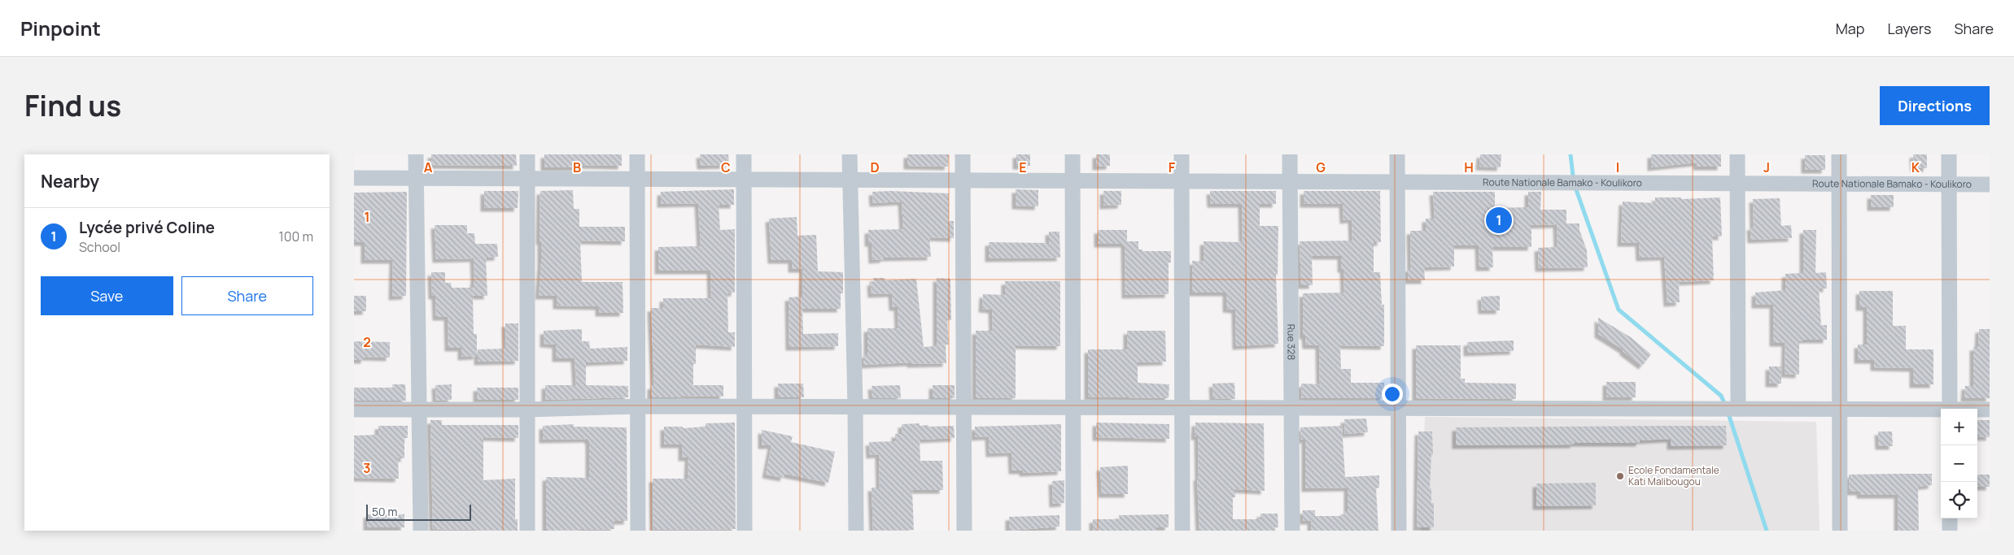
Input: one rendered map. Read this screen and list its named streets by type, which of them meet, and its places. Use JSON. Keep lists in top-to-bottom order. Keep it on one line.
{"streets":{"street":["Route Nationale Bamako - Koulikoro","Rue 328"]},"crossings":[["Route Nationale Bamako - Koulikoro","Rue 328"]],"places":["Ecole Fondamentale Kati Malibougou"],"scale_bar":"50 m","page":{"header":"Pinpoint","nav":["Map","Layers","Share"],"title":"Find us","buttons":["Directions",["Save","Share"]],"heading":"Nearby","pins":"1","list":[{"mark":"1","name":"Lycée privé Coline","note":"School","value":"100 m"}],"map_buttons":["+","−"],"scale":"50 m"},"grid":{"columns":["A","B","C","D","E","F","G","H","I","J","K"],"rows":["1","2","3"]}}
